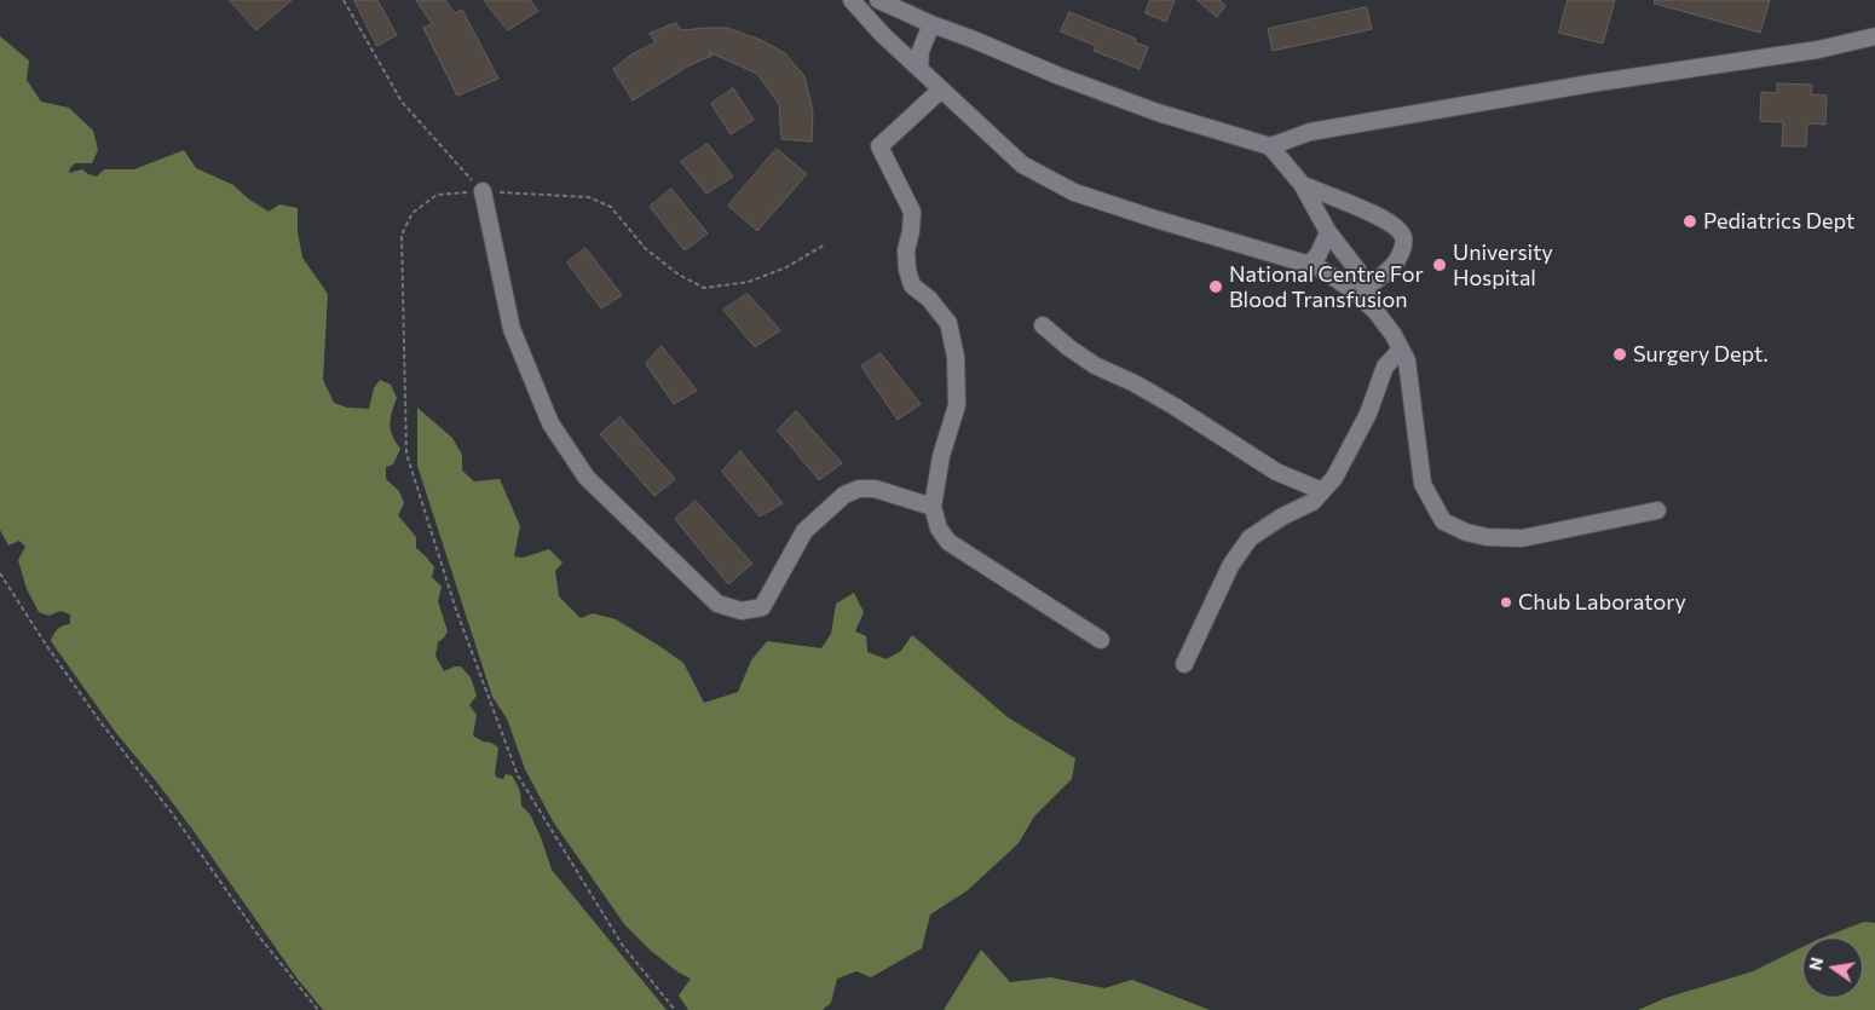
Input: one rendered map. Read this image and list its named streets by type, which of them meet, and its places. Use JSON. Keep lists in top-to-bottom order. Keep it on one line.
{"places":["Pediatrics Dept","University Hospital","National Centre For Blood Transfusion","Surgery Dept.","Chub Laboratory"],"north":"left"}
